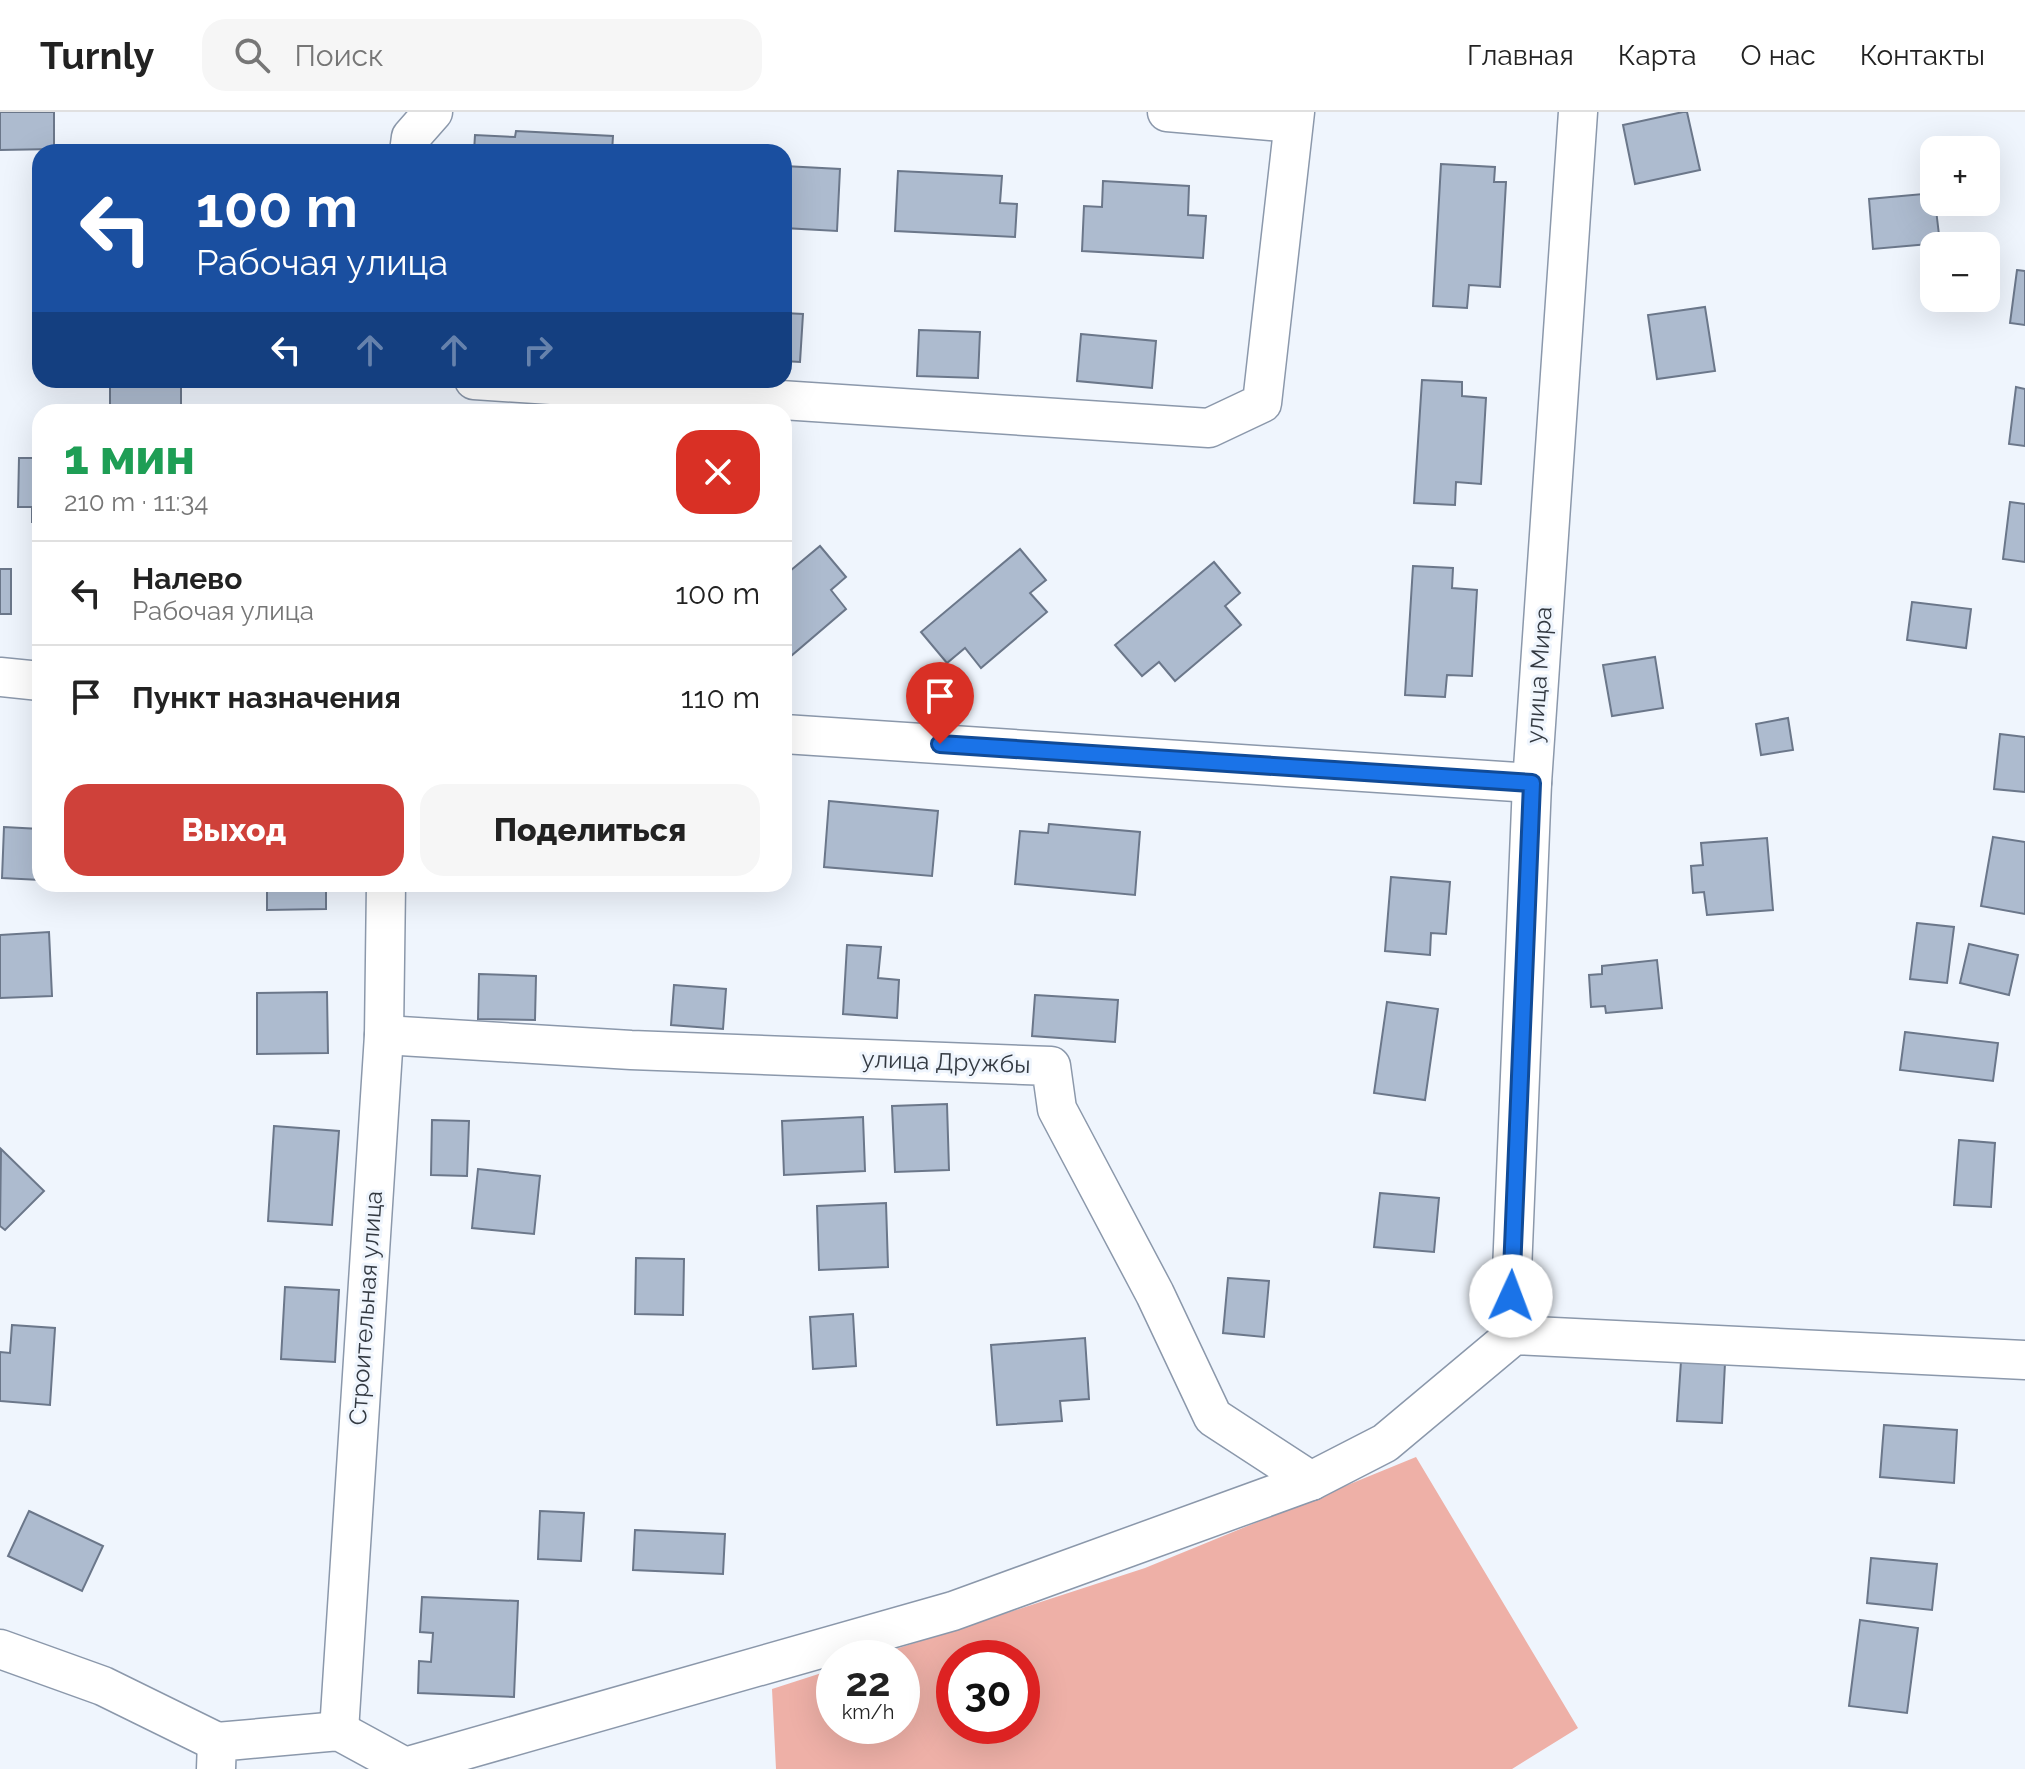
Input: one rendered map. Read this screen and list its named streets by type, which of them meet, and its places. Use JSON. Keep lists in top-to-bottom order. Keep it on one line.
{"streets":{"street":["улица Мира","улица Дружбы","Строительная улица"]},"crossings":[["улица Дружбы","Строительная улица"]],"page":{"header":"Turnly","search":"Поиск","nav":["Главная","Карта","О нас","Контакты"],"map_buttons":["+","−"],"turn":["100 m","Рабочая улица"],"heading":["1 мин","210 m · 11:34"],"list":[{"name":"Налево","note":"Рабочая улица","value":"100 m"},{"name":"Пункт назначения","value":"110 m"}],"buttons":["Выход","Поделиться"],"speed":"22 km/h","limit":"30"}}
